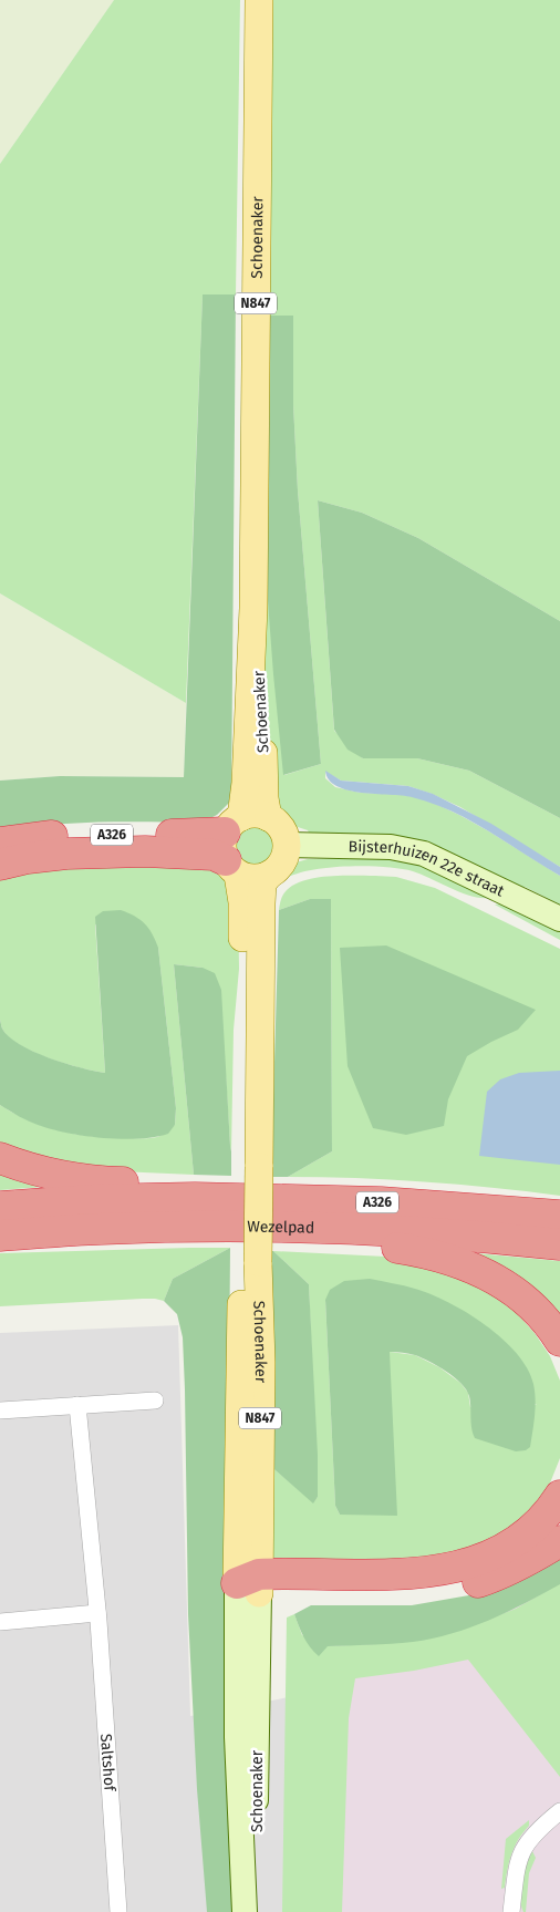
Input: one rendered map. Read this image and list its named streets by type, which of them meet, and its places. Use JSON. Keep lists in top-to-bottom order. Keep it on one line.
{"streets":{"highway":["A326","Wezelpad"],"main road":["Schoenaker","N847","Bijsterhuizen 22e straat"],"street":["Saltshof"]},"crossings":[["Schoenaker","N847"],["Schoenaker","A326"],["N847","Bijsterhuizen 22e straat"],["A326","Wezelpad"]]}
